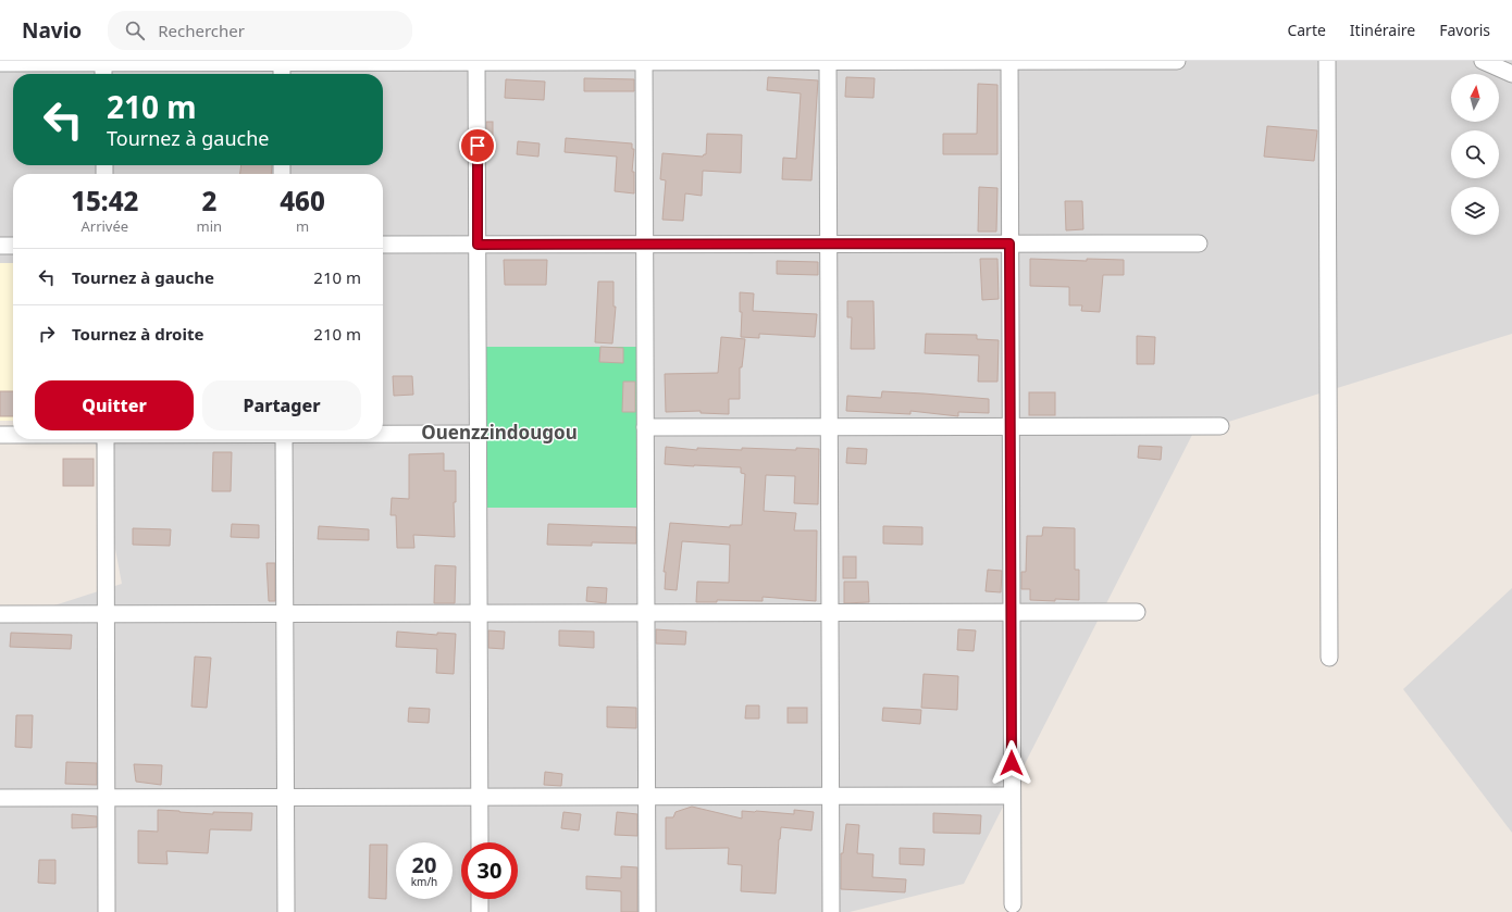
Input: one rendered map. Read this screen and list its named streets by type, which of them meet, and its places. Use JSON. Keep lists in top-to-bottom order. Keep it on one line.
{"districts":["Ouenzzindougou"],"north":"top","page":{"header":"Navio","search":"Rechercher","nav":["Carte","Itinéraire","Favoris"],"turn":["210 m","Tournez à gauche"],"eta":["15:42","Arrivée","2","min","460","m"],"list":[{"name":"Tournez à gauche","value":"210 m"},{"name":"Tournez à droite","value":"210 m"}],"buttons":["Quitter","Partager"],"speed":"20 km/h","limit":"30"}}
